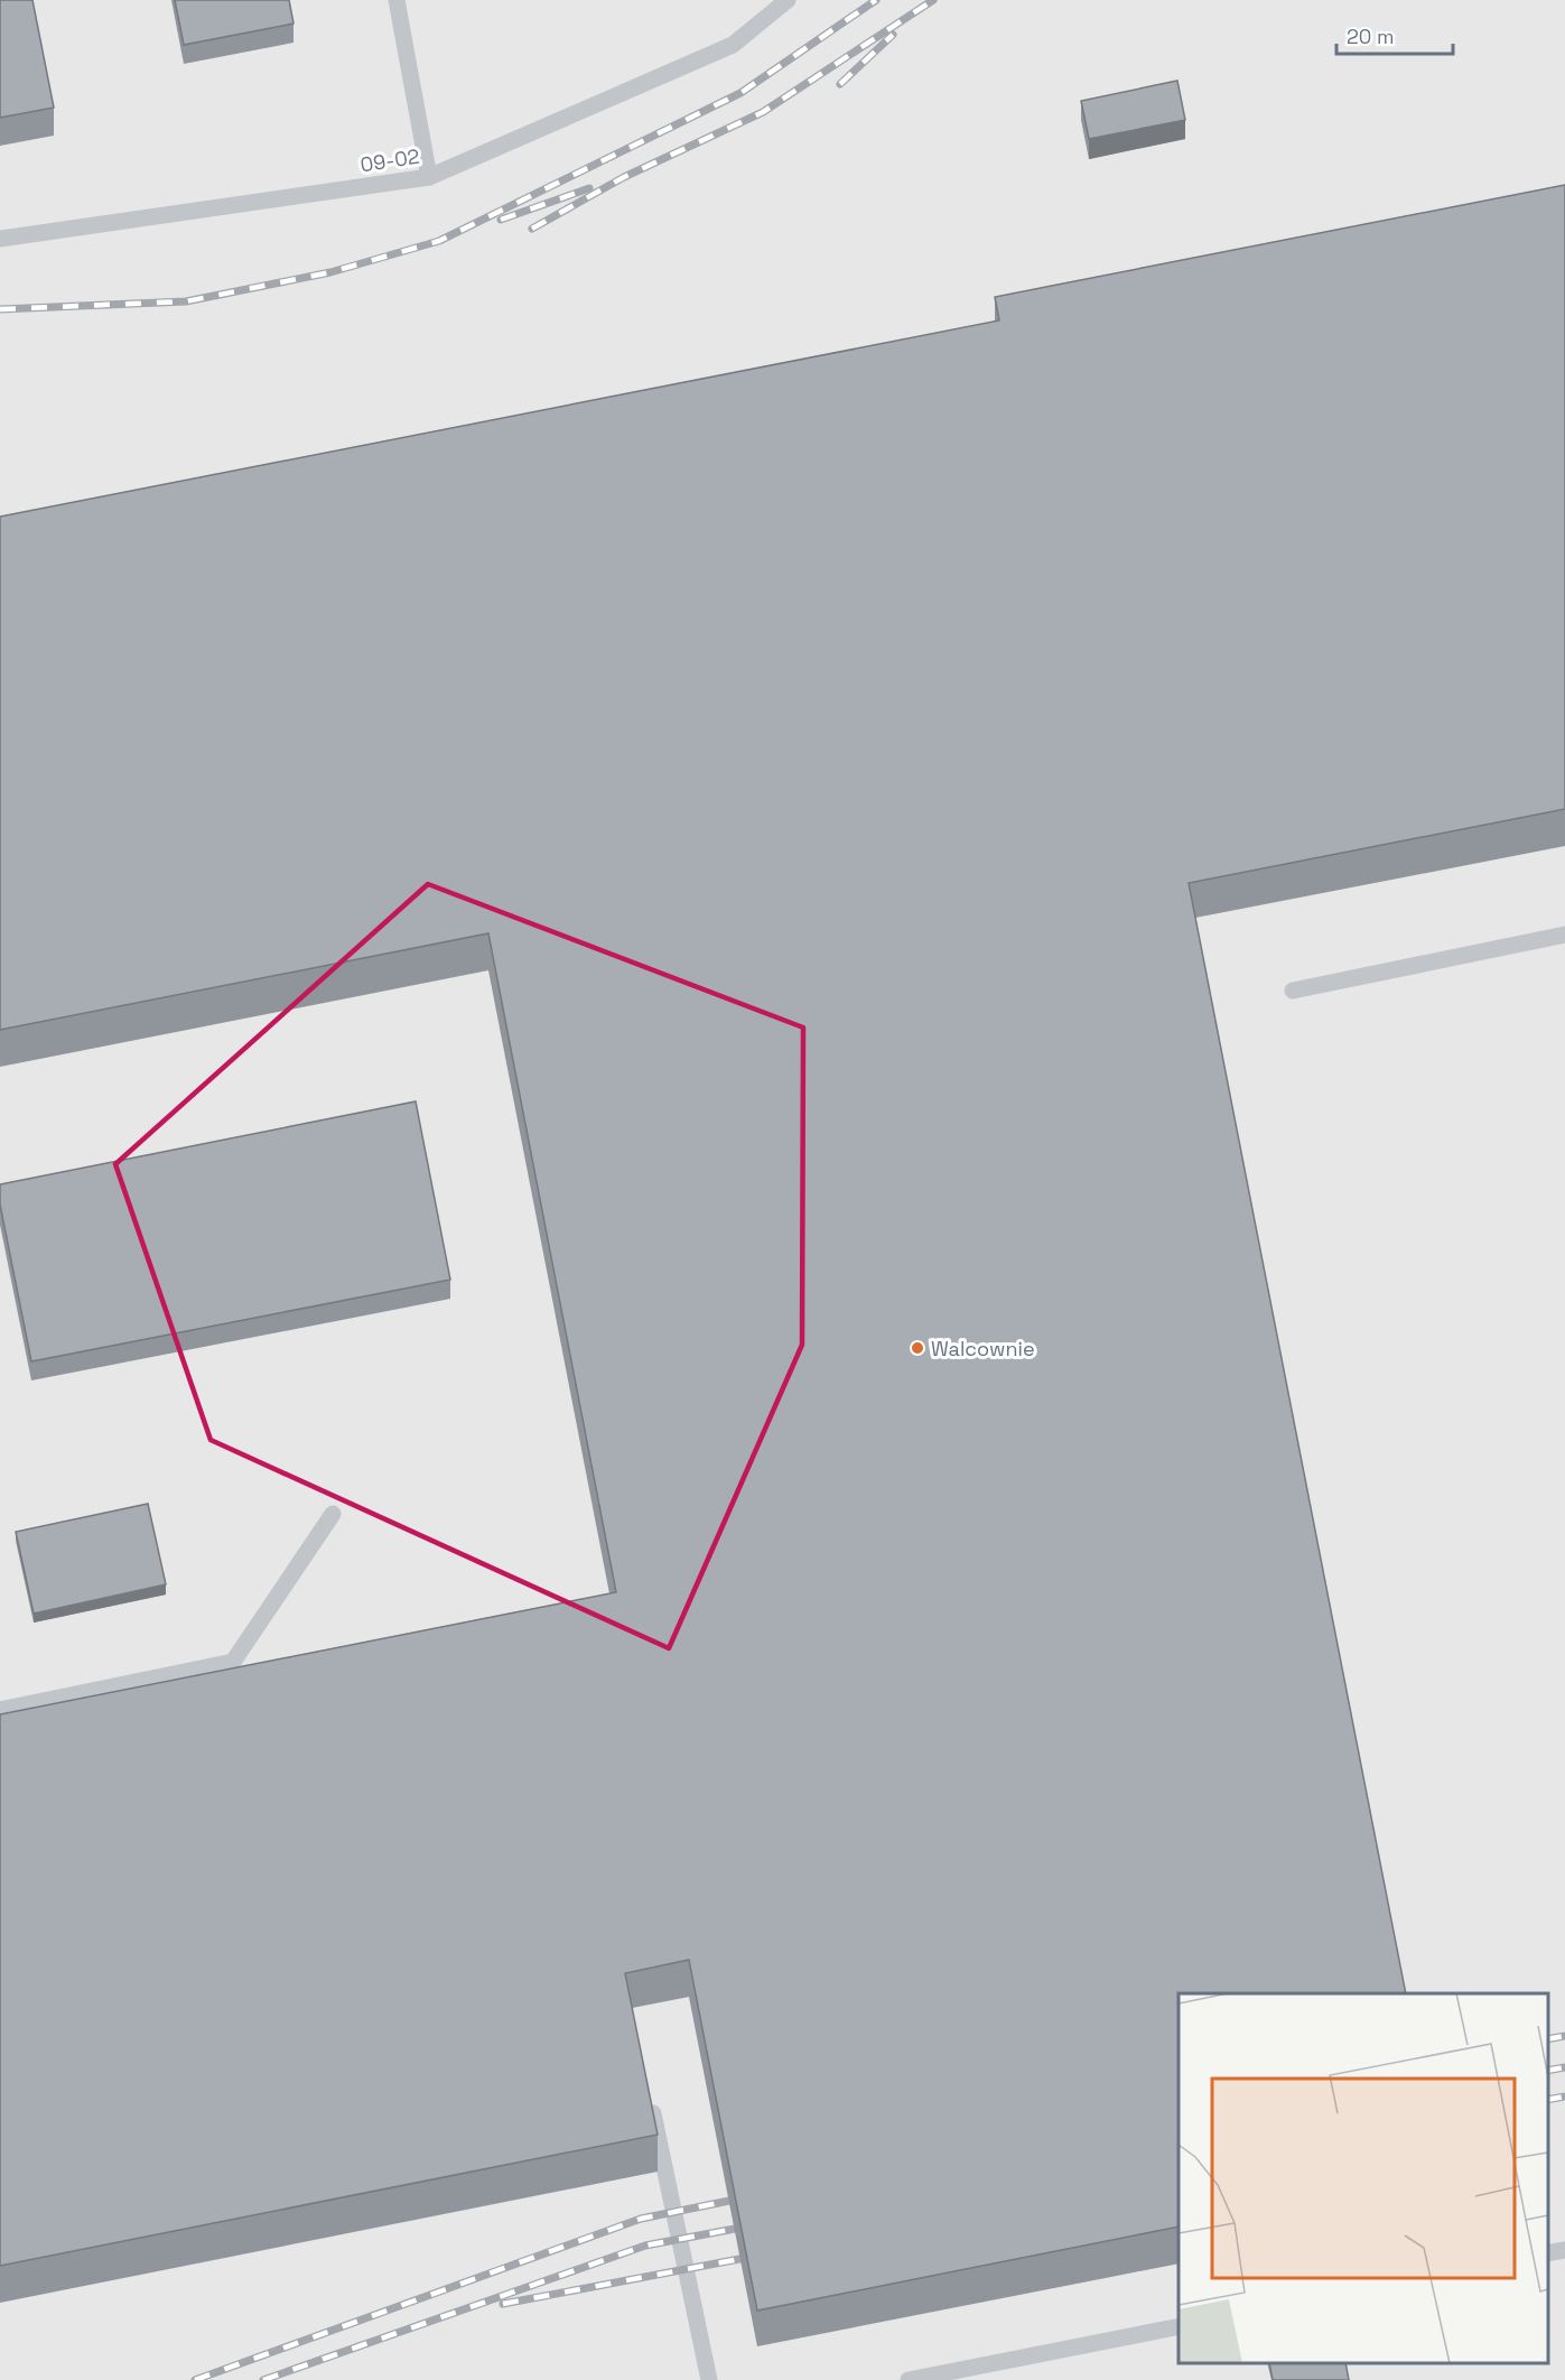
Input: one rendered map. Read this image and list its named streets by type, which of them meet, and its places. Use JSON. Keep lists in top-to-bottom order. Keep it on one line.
{"streets":{"lane":["09-02"]},"places":["Walcownie"],"scale_bar":"20 m"}
